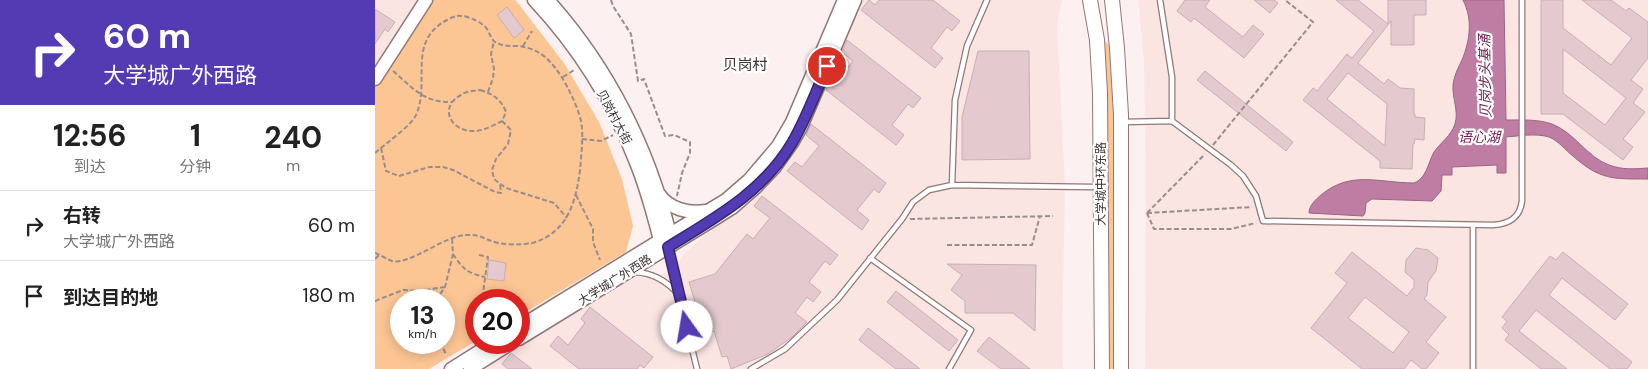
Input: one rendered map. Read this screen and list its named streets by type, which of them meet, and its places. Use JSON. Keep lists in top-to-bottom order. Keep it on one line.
{"streets":{"main road":["贝岗村大街","大学城中环东路","大学城广外西路"]},"crossings":[["贝岗村大街","大学城广外西路"]],"districts":["贝岗村"],"water":["贝岗步头基涌","语心湖"],"page":{"turn":["60 m","大学城广外西路"],"eta":["12:56","到达","1","分钟","240","m"],"list":[{"name":"右转","note":"大学城广外西路","value":"60 m"},{"name":"到达目的地","value":"180 m"}],"speed":"13 km/h","limit":"20"}}
